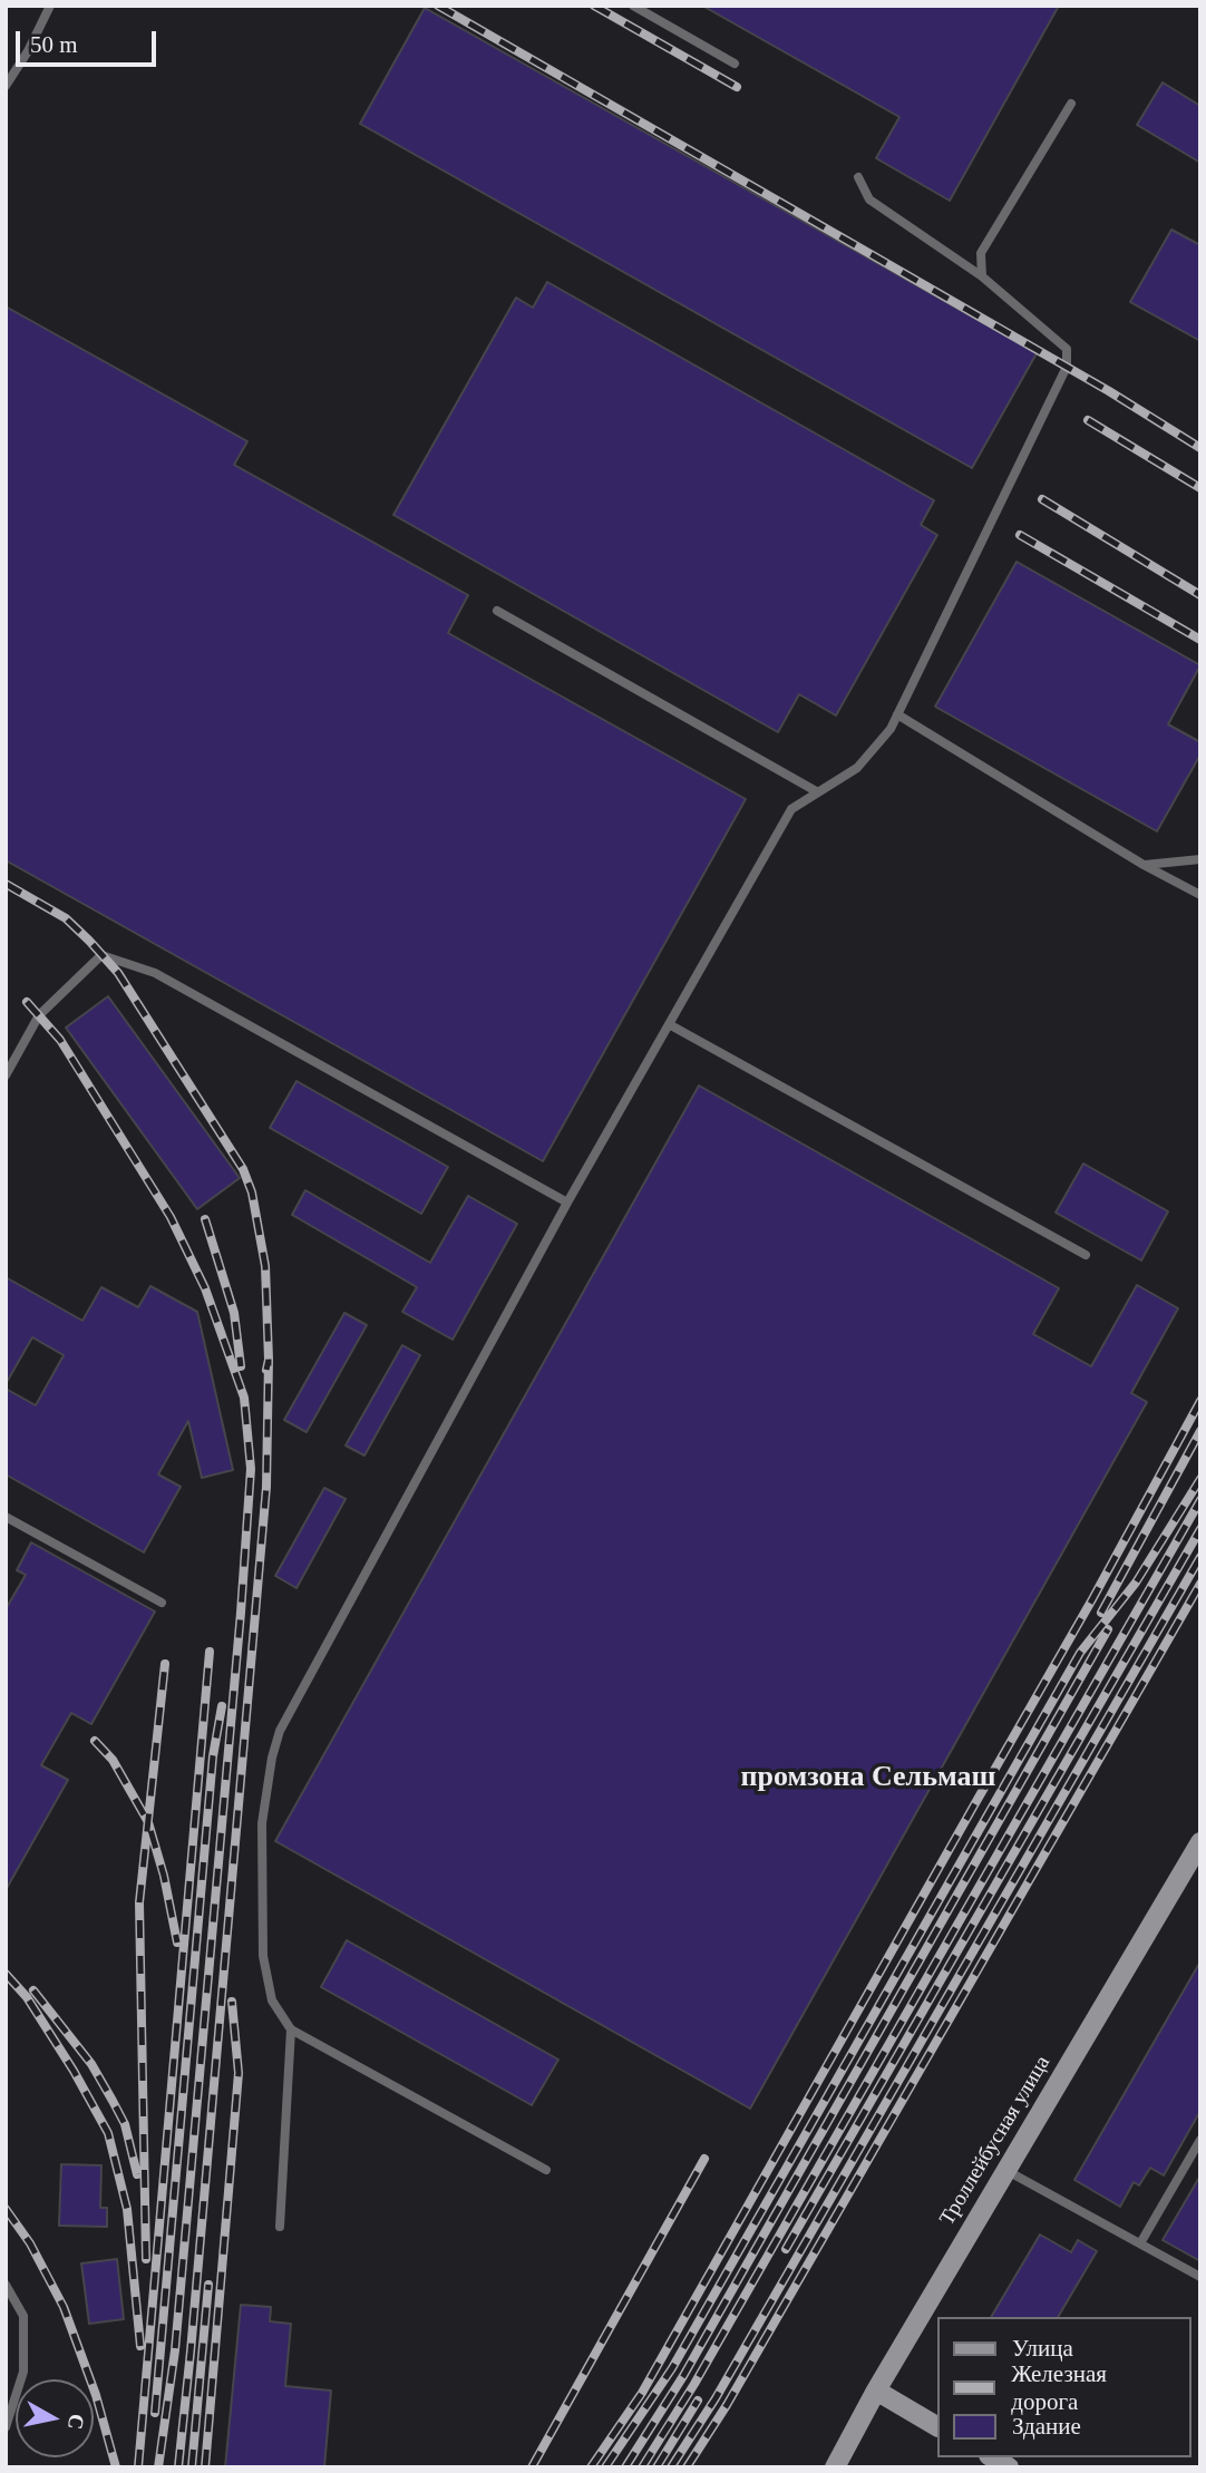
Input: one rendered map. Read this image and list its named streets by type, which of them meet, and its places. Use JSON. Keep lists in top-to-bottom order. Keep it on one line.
{"streets":{"main road":["Троллейбусная улица"]},"districts":["промзона Сельмаш"],"legend":["Улица","Железная дорога","Здание"],"scale_bar":"50 m","north":"right"}
